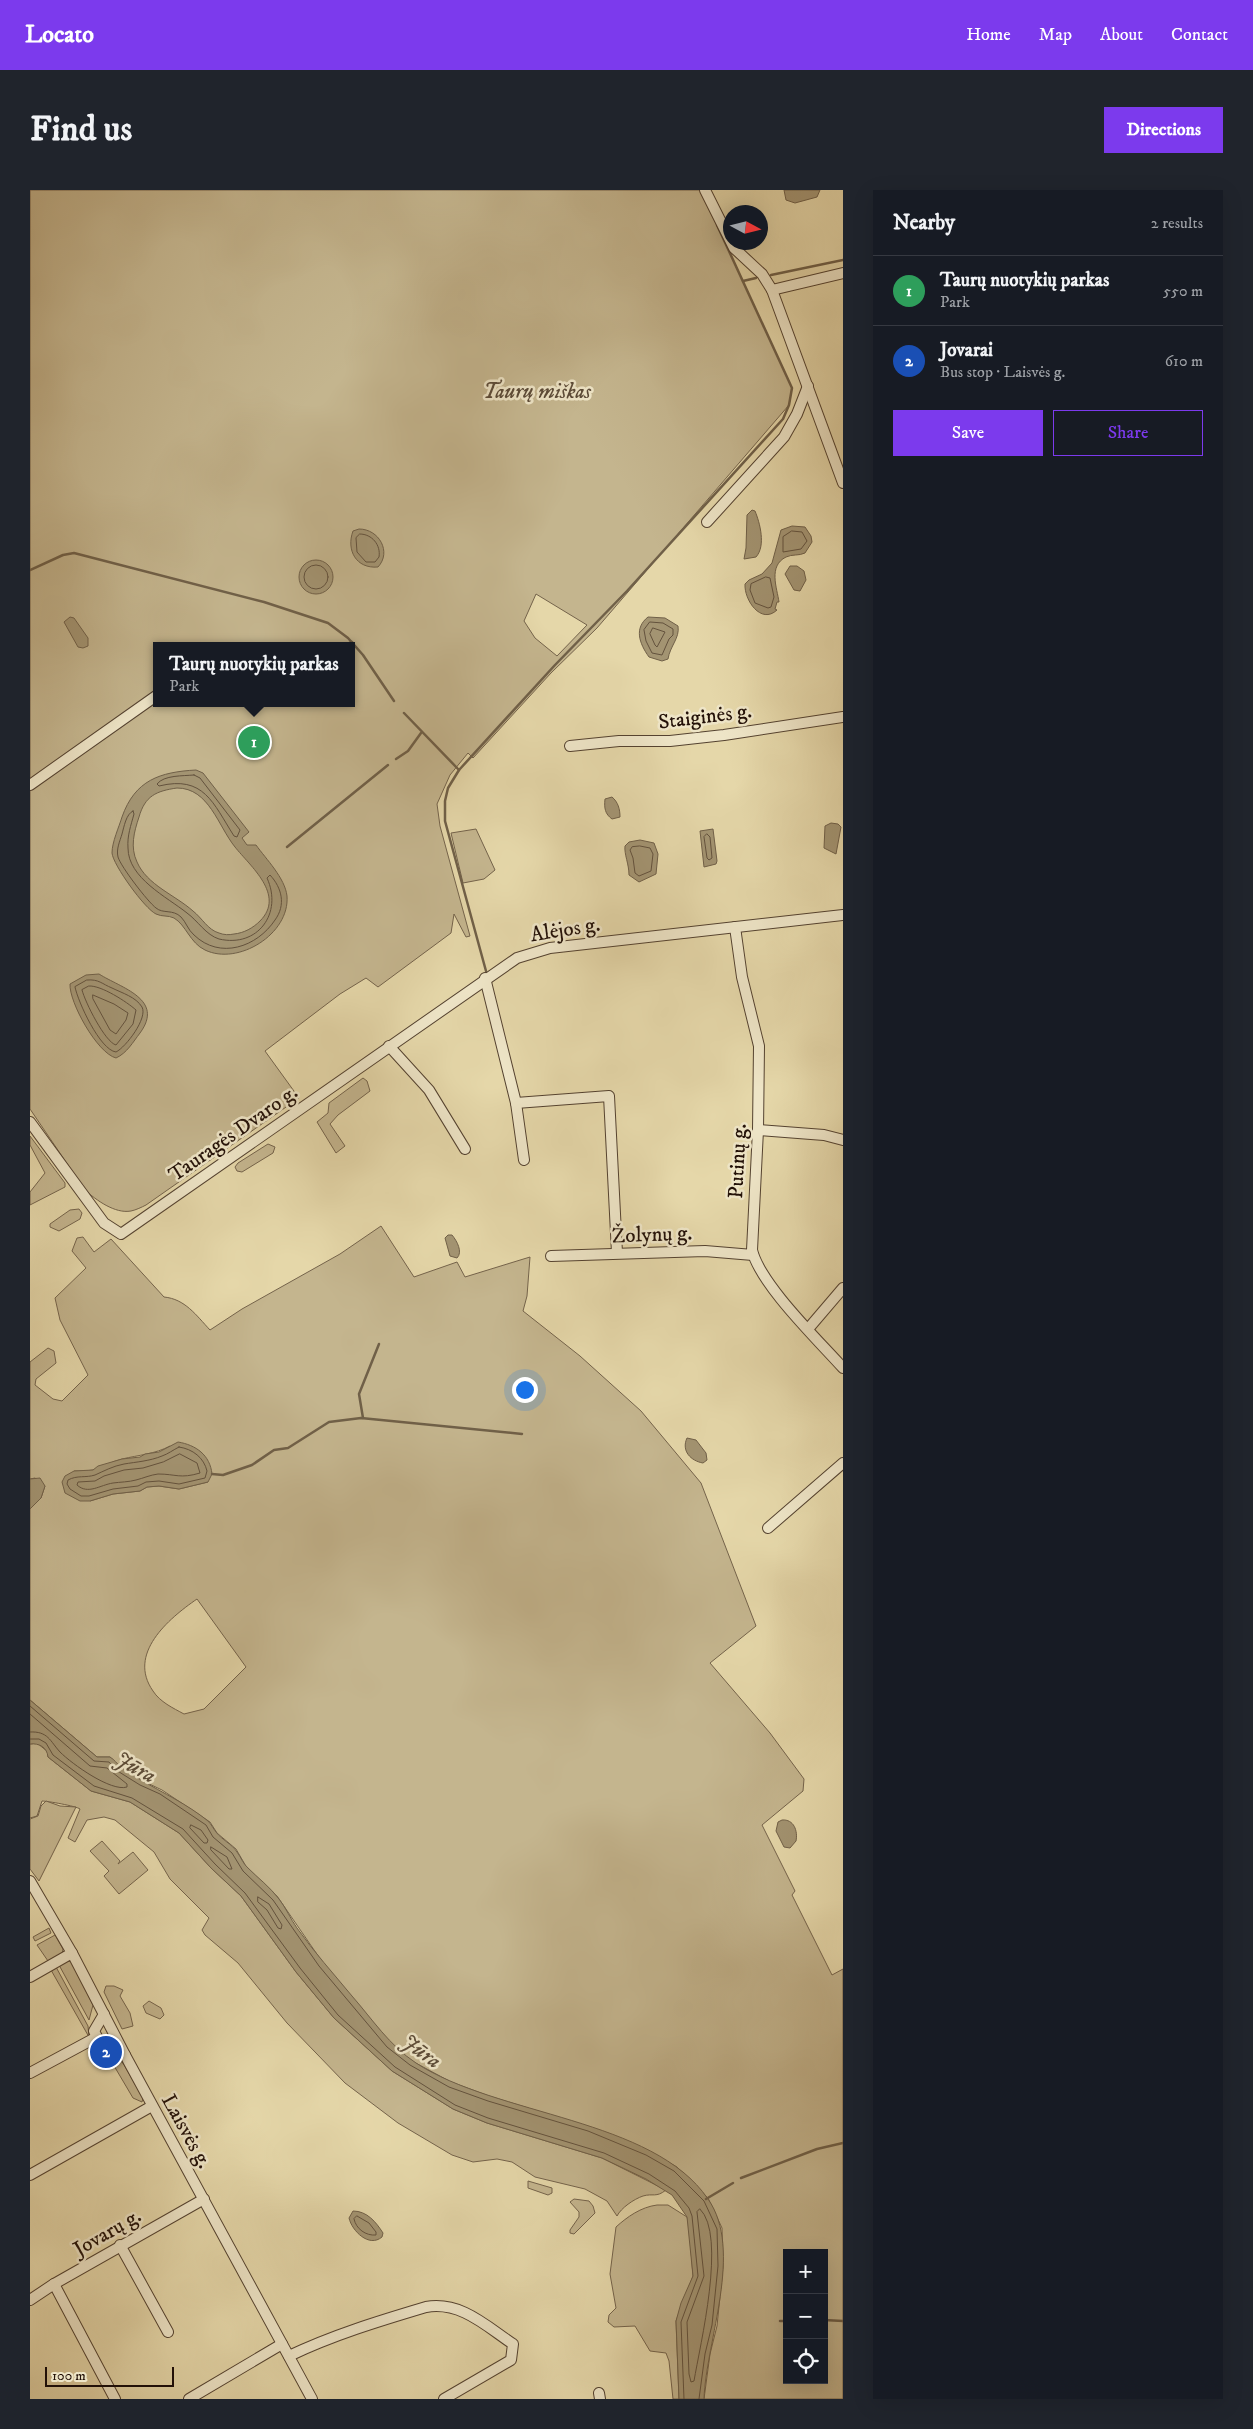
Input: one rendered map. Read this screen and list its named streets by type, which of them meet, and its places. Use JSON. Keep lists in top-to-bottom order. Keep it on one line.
{"streets":{"street":["Staiginės g.","Alėjos g.","Tauragės Dvaro g.","Putinų g.","Žolynų g.","Laisvės g.","Jovarų g."]},"crossings":[["Alėjos g.","Tauragės Dvaro g."],["Alėjos g.","Putinų g."],["Putinų g.","Žolynų g."],["Laisvės g.","Jovarų g."]],"water":["Jūra"],"parks":["Taurų miškas"],"scale_bar":"100 m","north":"right","page":{"header":"Locato","nav":["Home","Map","About","Contact"],"buttons":["Directions",["Save","Share"]],"title":"Find us","heading":["Nearby","2 results"],"list":[{"mark":"1","name":"Taurų nuotykių parkas","note":"Park","value":"550 m"},{"mark":"2","name":"Jovarai","note":"Bus stop · Laisvės g.","value":"610 m"}],"popup":["Taurų nuotykių parkas","Park"],"pins":["1","2"],"map_buttons":["+","−"],"scale":"100 m"}}
